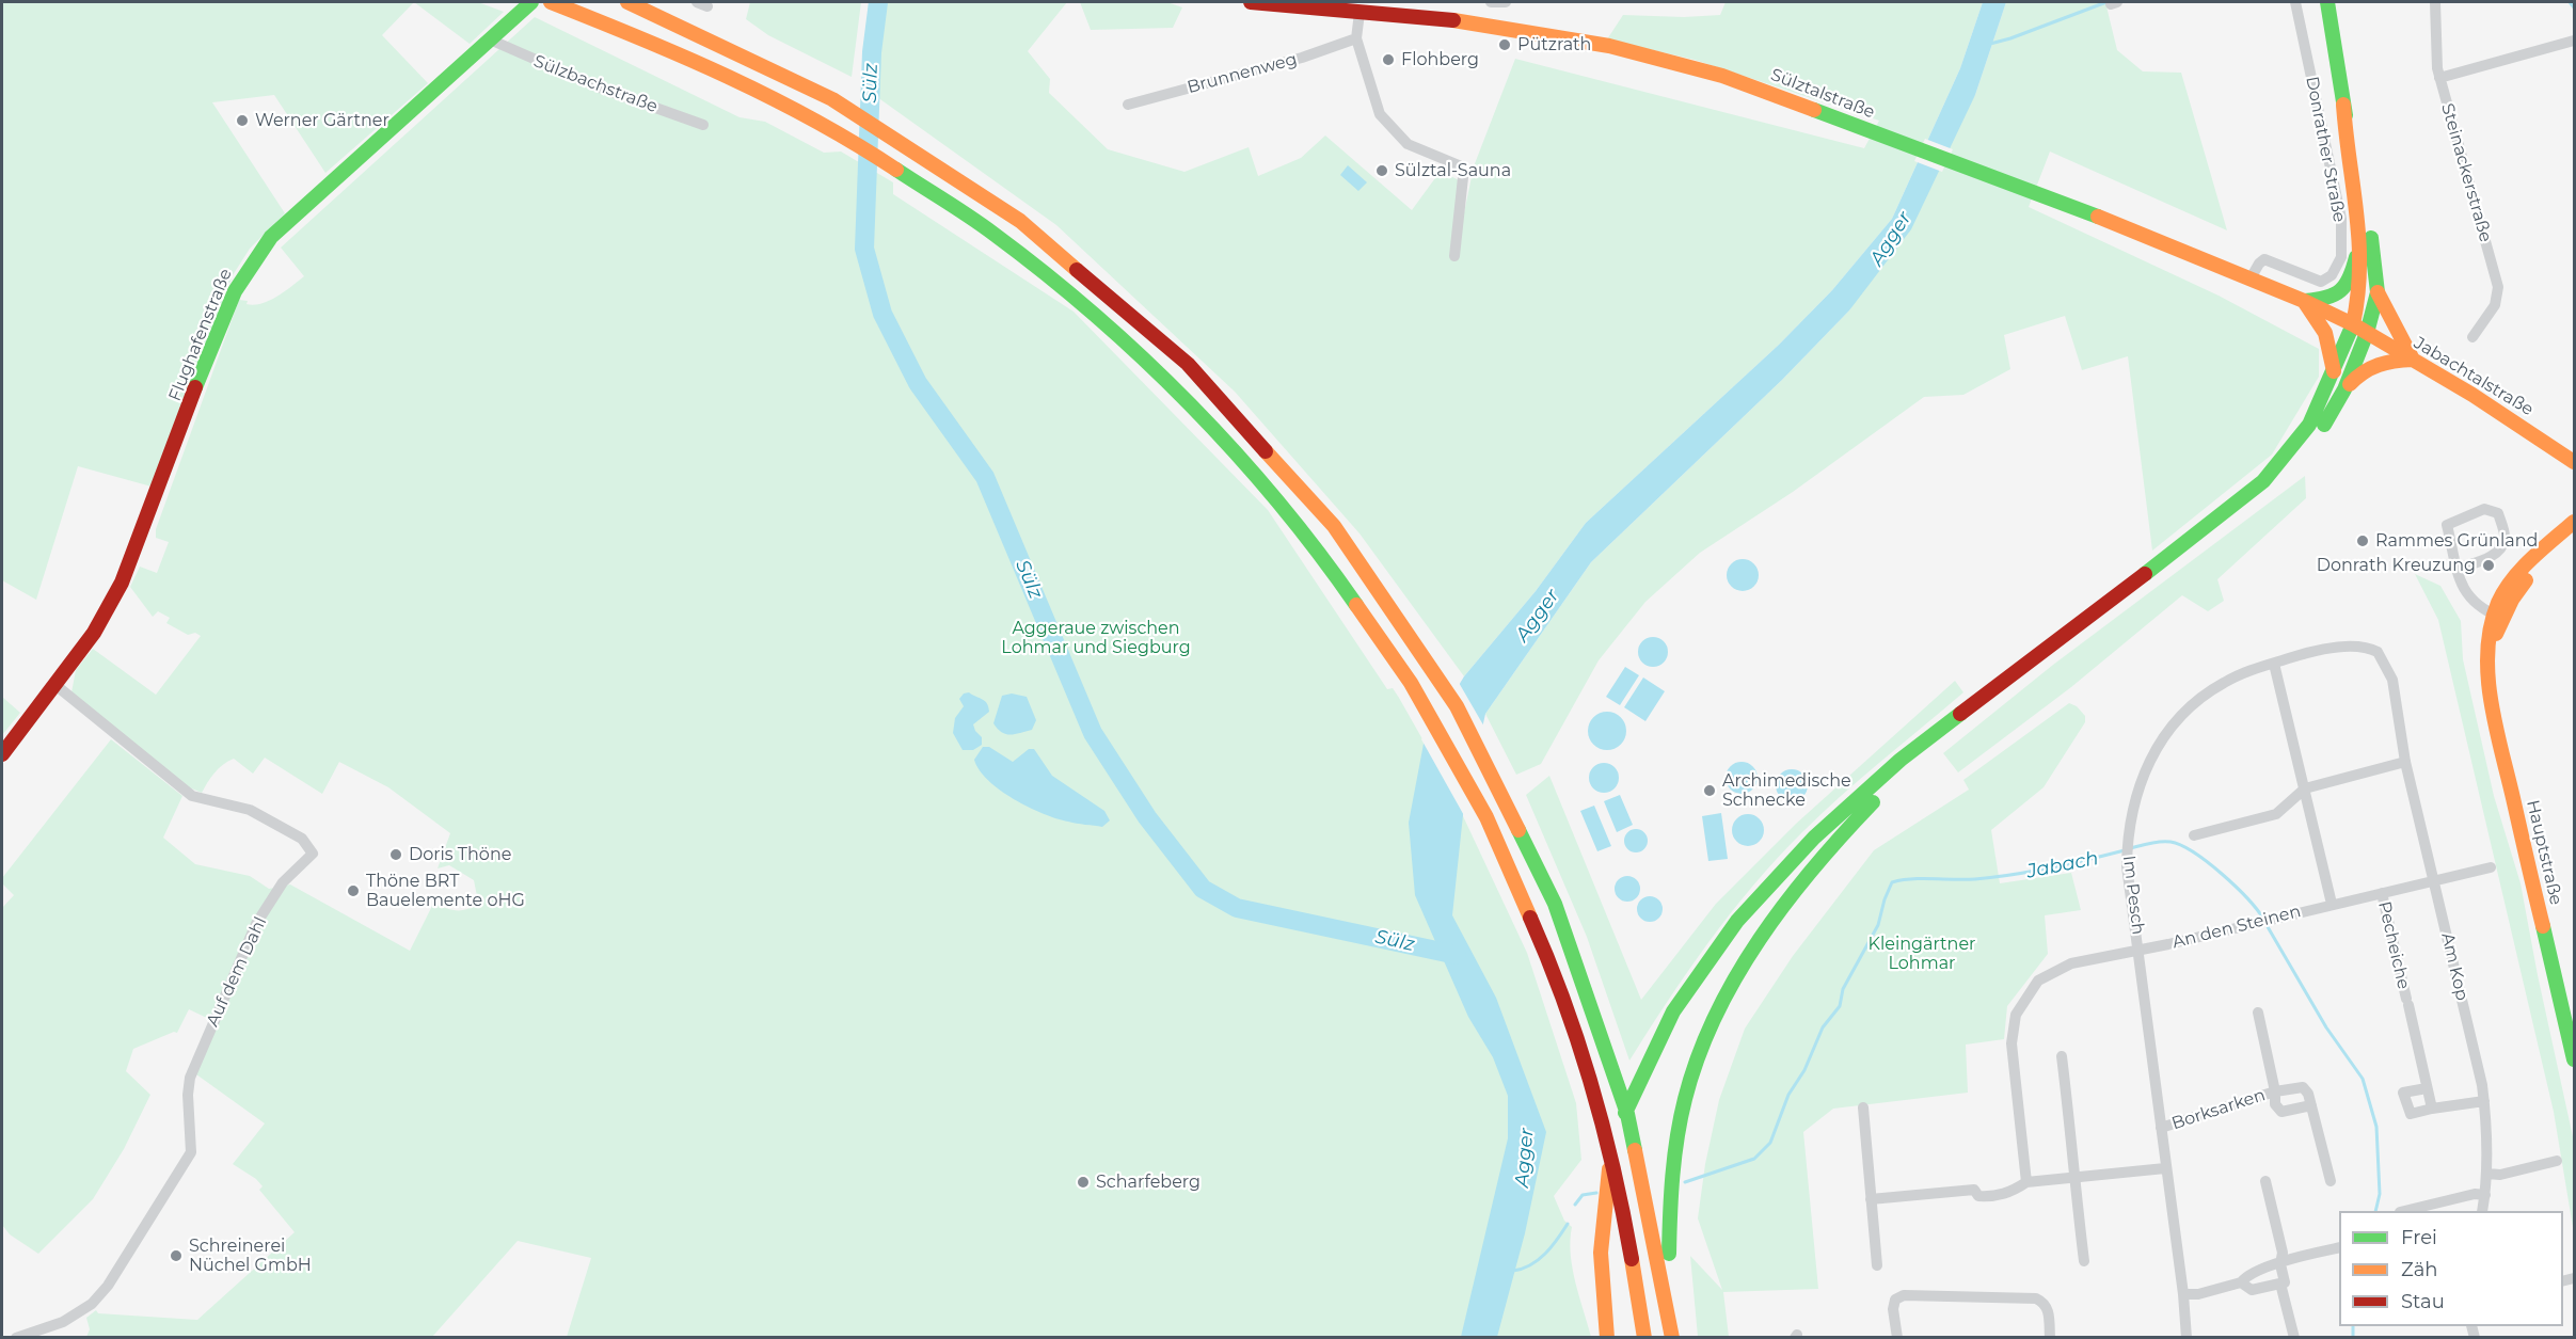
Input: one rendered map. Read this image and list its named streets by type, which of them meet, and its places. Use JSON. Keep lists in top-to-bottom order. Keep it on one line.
{"streets":{"main road":["Sülztalstraße","Flughafenstraße","Jabachtalstraße","Hauptstraße"],"street":["Brunnenweg","Sülzbachstraße","Donrather Straße","Steinackerstraße","Im Pesch","An den Steinen","Pecheiche","Am Kop","Auf dem Dahl","Borksarken"]},"crossings":[["Sülzbachstraße","Flughafenstraße"],["Sülztalstraße","Donrather Straße"],["Sülztalstraße","Jabachtalstraße"],["Flughafenstraße","Auf dem Dahl"],["Im Pesch","An den Steinen"],["Im Pesch","Am Kop"],["Im Pesch","Borksarken"],["An den Steinen","Pecheiche"],["An den Steinen","Am Kop"]],"water":["Sülz","Agger","Jabach"],"parks":["Aggeraue zwischen Lohmar und Siegburg","Kleingärtner Lohmar"],"places":["Pützrath","Flohberg","Werner Gärtner","Sülztal-Sauna","Rammes Grünland","Donrath Kreuzung","Archimedische Schnecke","Doris Thöne","Thöne BRT Bauelemente oHG","Scharfeberg","Schreinerei Nüchel GmbH"],"legend":["Frei","Zäh","Stau"]}
